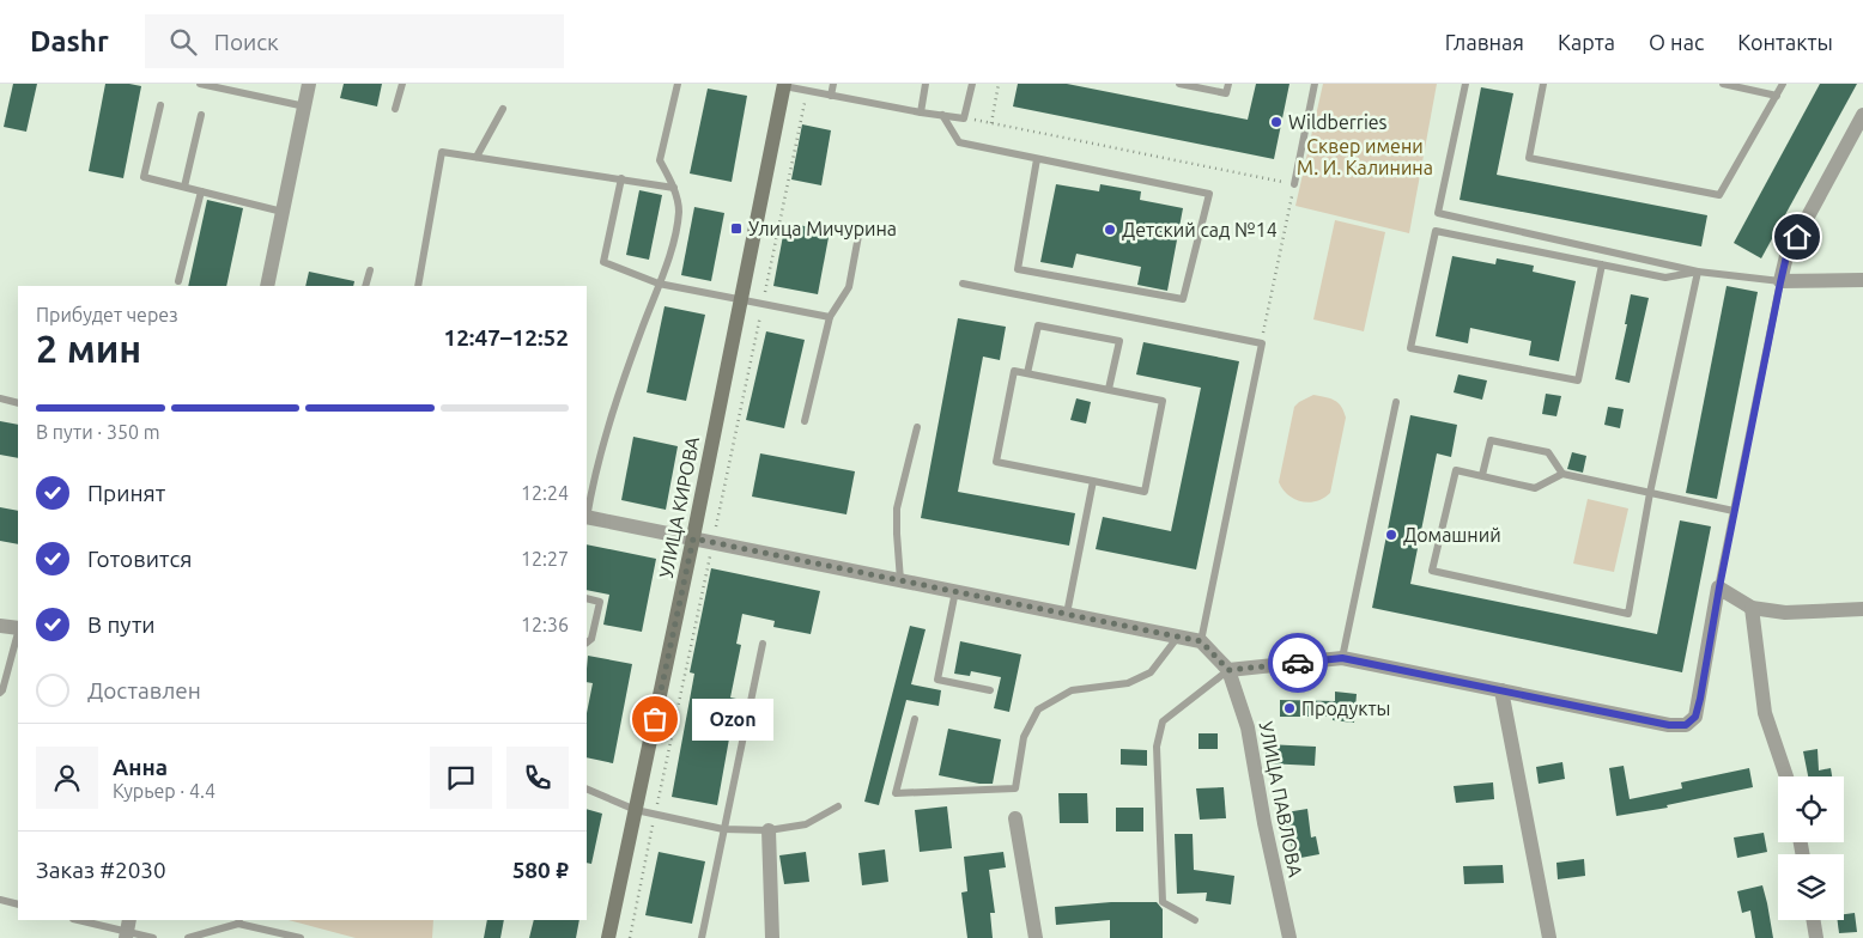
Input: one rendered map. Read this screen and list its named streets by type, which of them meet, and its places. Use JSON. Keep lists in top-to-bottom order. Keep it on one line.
{"streets":{"main road":["УЛИЦА КИРОВА"],"street":["УЛИЦА ПАВЛОВА"]},"parks":["Сквер имени М. И. Калинина"],"places":{"other":["Wildberries","Детский сад №14","Домашний","Продукты","Ozon"],"transit":["Улица Мичурина"]},"page":{"header":"Dashr","search":"Поиск","nav":["Главная","Карта","О нас","Контакты"],"heading":["2 мин","Прибудет через","12:47–12:52"],"panel":["Анна","Курьер · 4.4","Заказ #2030","580 ₽"],"bar":"В пути · 350 m","list":[["Принят","12:24"],["Готовится","12:27"],["В пути","12:36"],"Доставлен"],"bubble":"Ozon"}}
